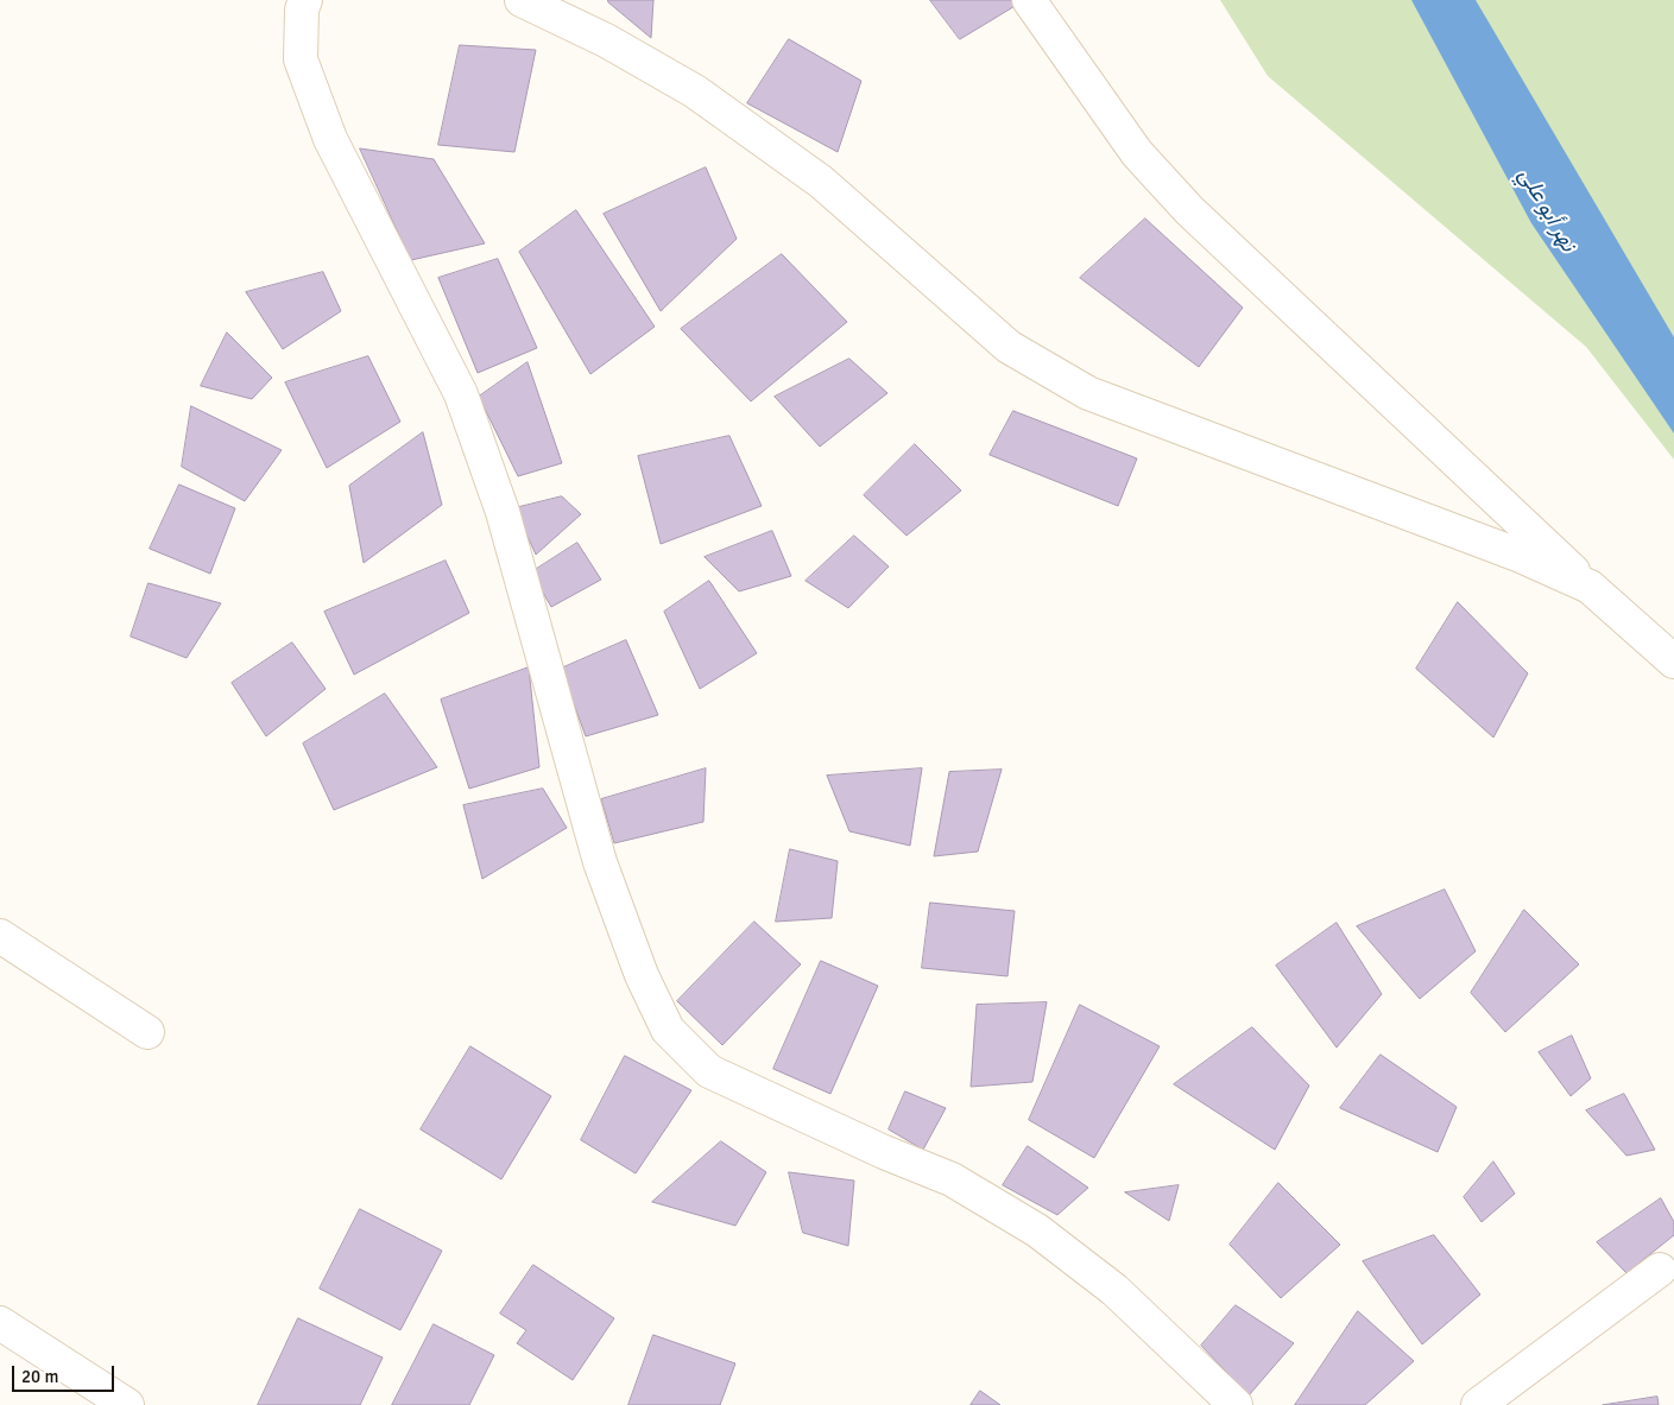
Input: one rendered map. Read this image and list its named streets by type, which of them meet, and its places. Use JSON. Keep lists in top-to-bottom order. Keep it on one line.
{"water":["نهر أبو علي"],"scale_bar":"20 m"}
